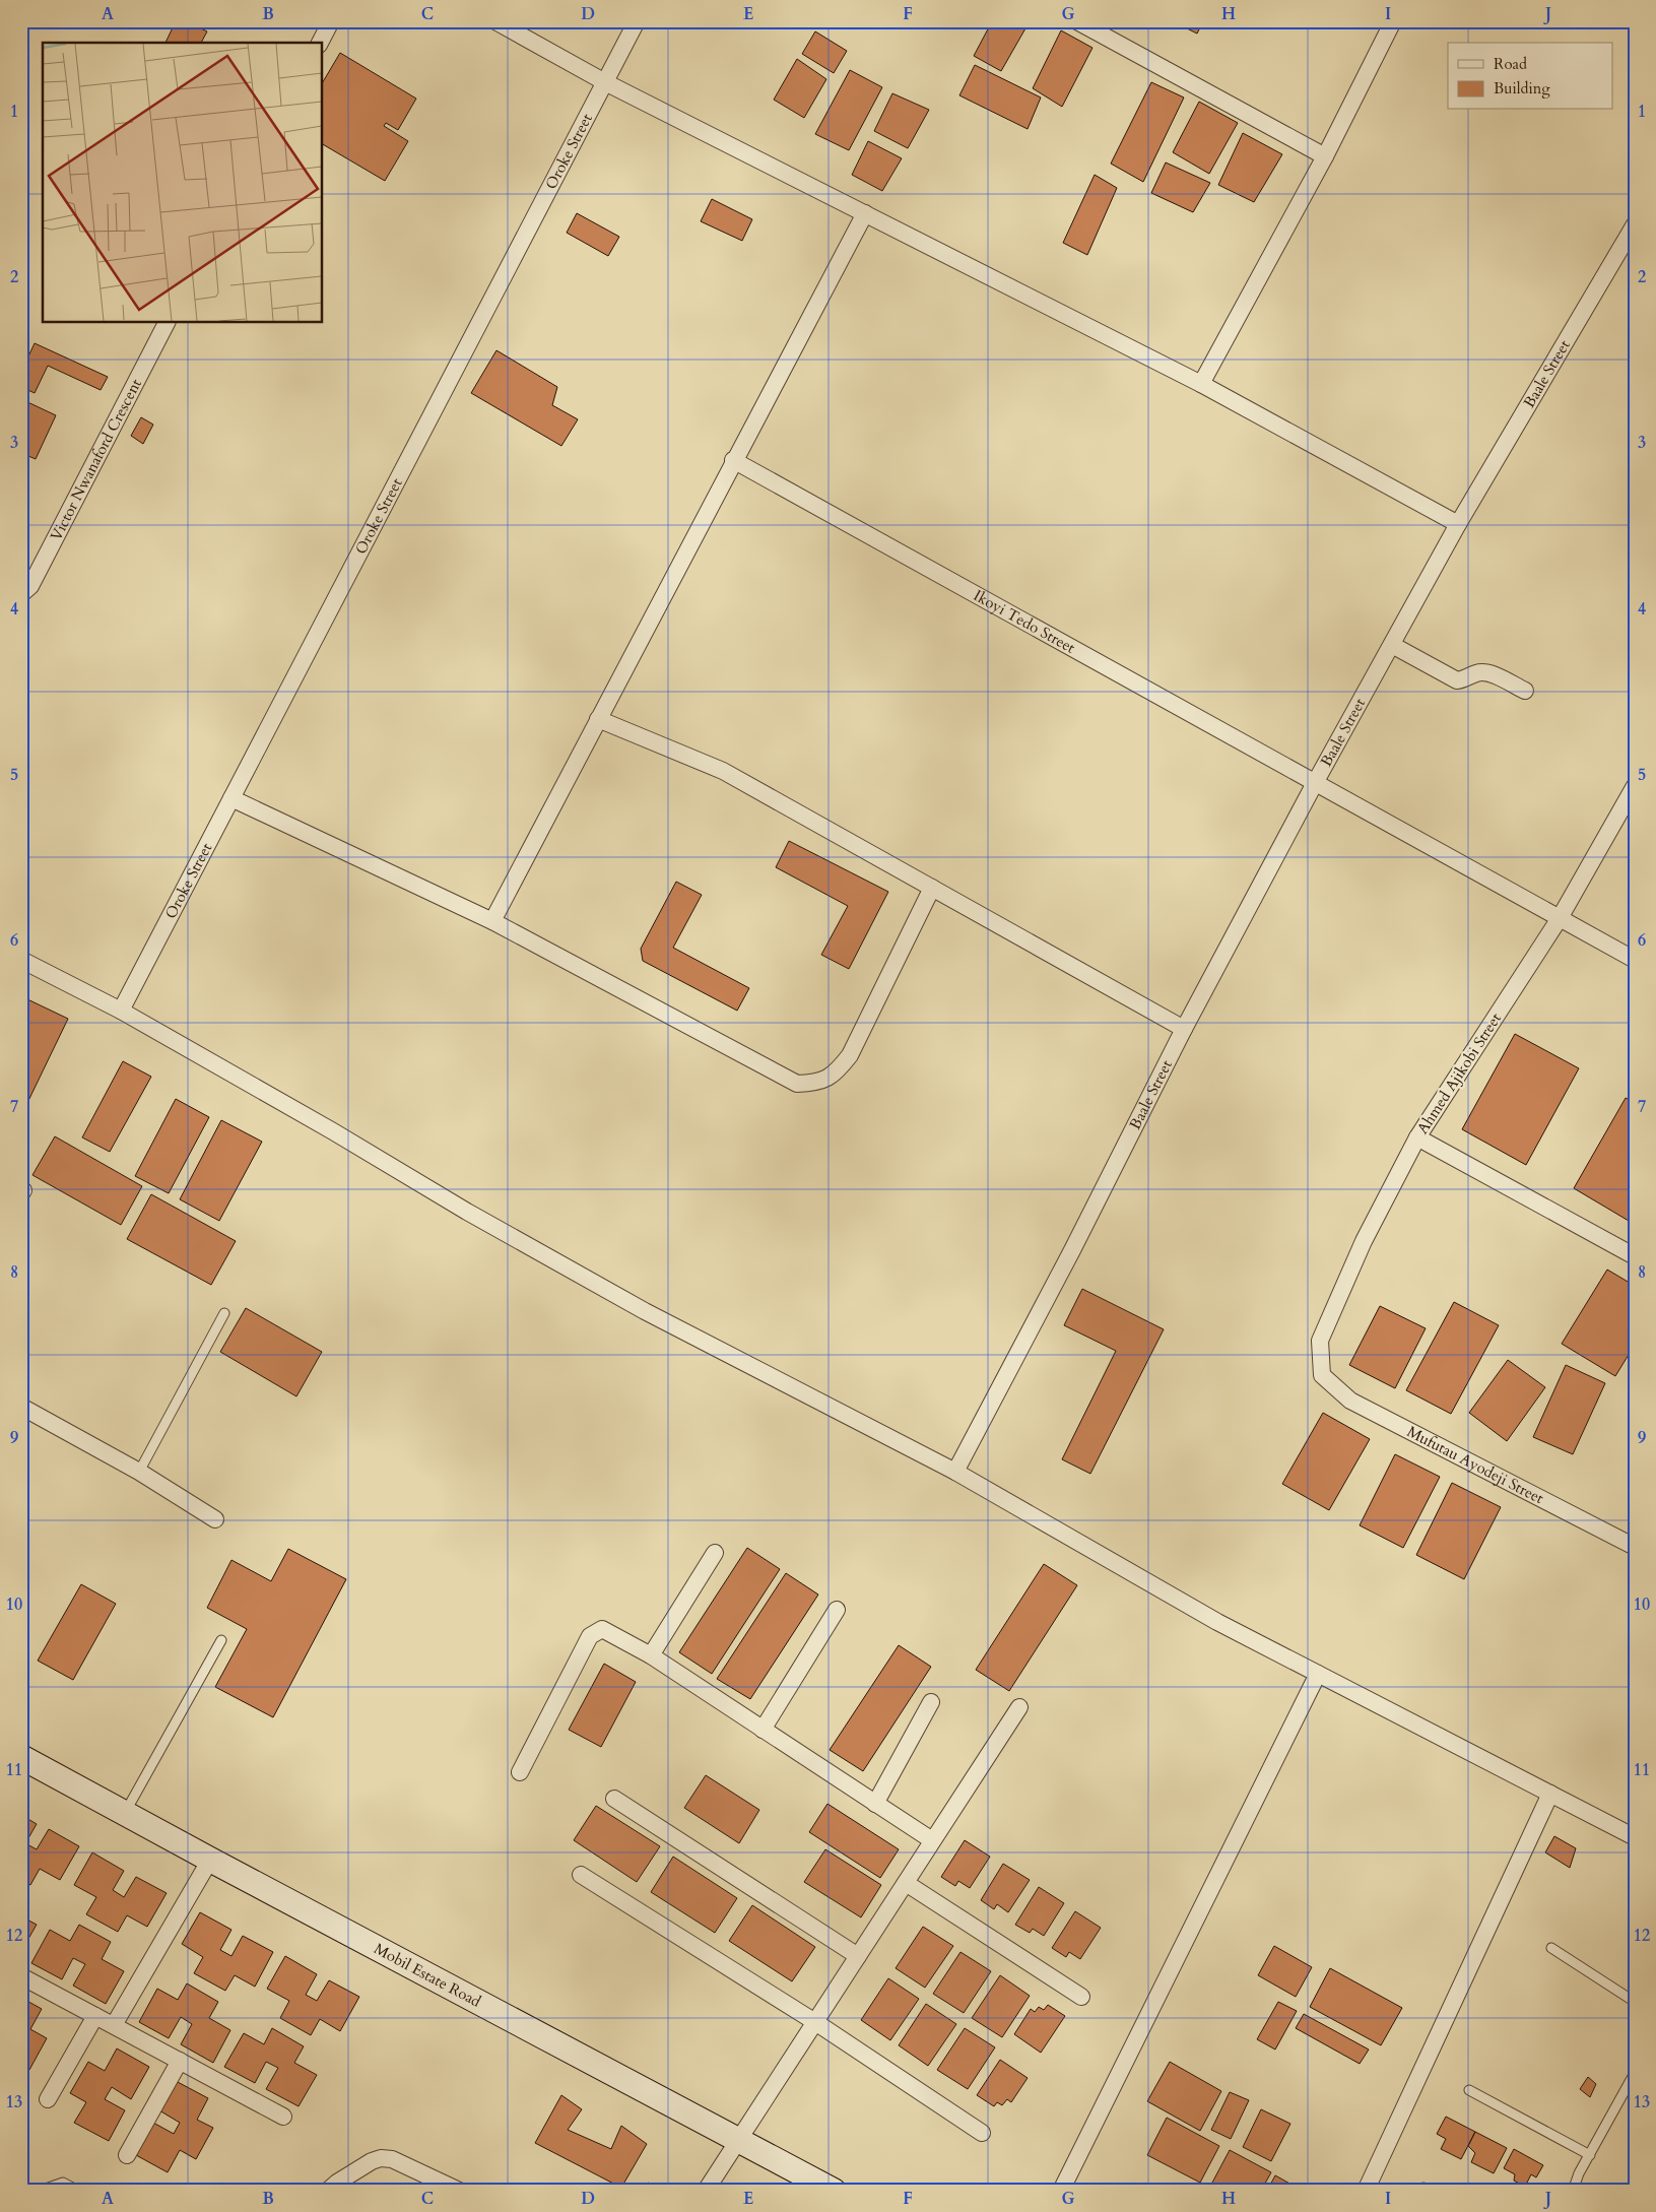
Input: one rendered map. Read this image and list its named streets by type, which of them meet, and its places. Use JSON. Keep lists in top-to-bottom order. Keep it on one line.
{"streets":{"main road":["Mobil Estate Road"],"street":["Oroke Street","Baale Street","Victor Nwanaford Crescent","Ikoyi Tedo Street","Ahmed Ajikobi Street","Mufutau Ayodeji Street"]},"crossings":[["Baale Street","Ikoyi Tedo Street"],["Ikoyi Tedo Street","Ahmed Ajikobi Street"],["Ahmed Ajikobi Street","Mufutau Ayodeji Street"]],"legend":["Road","Building"],"grid":{"columns":["A","B","C","D","E","F","G","H","I","J"],"rows":["1","2","3","4","5","6","7","8","9","10","11","12","13"]}}
